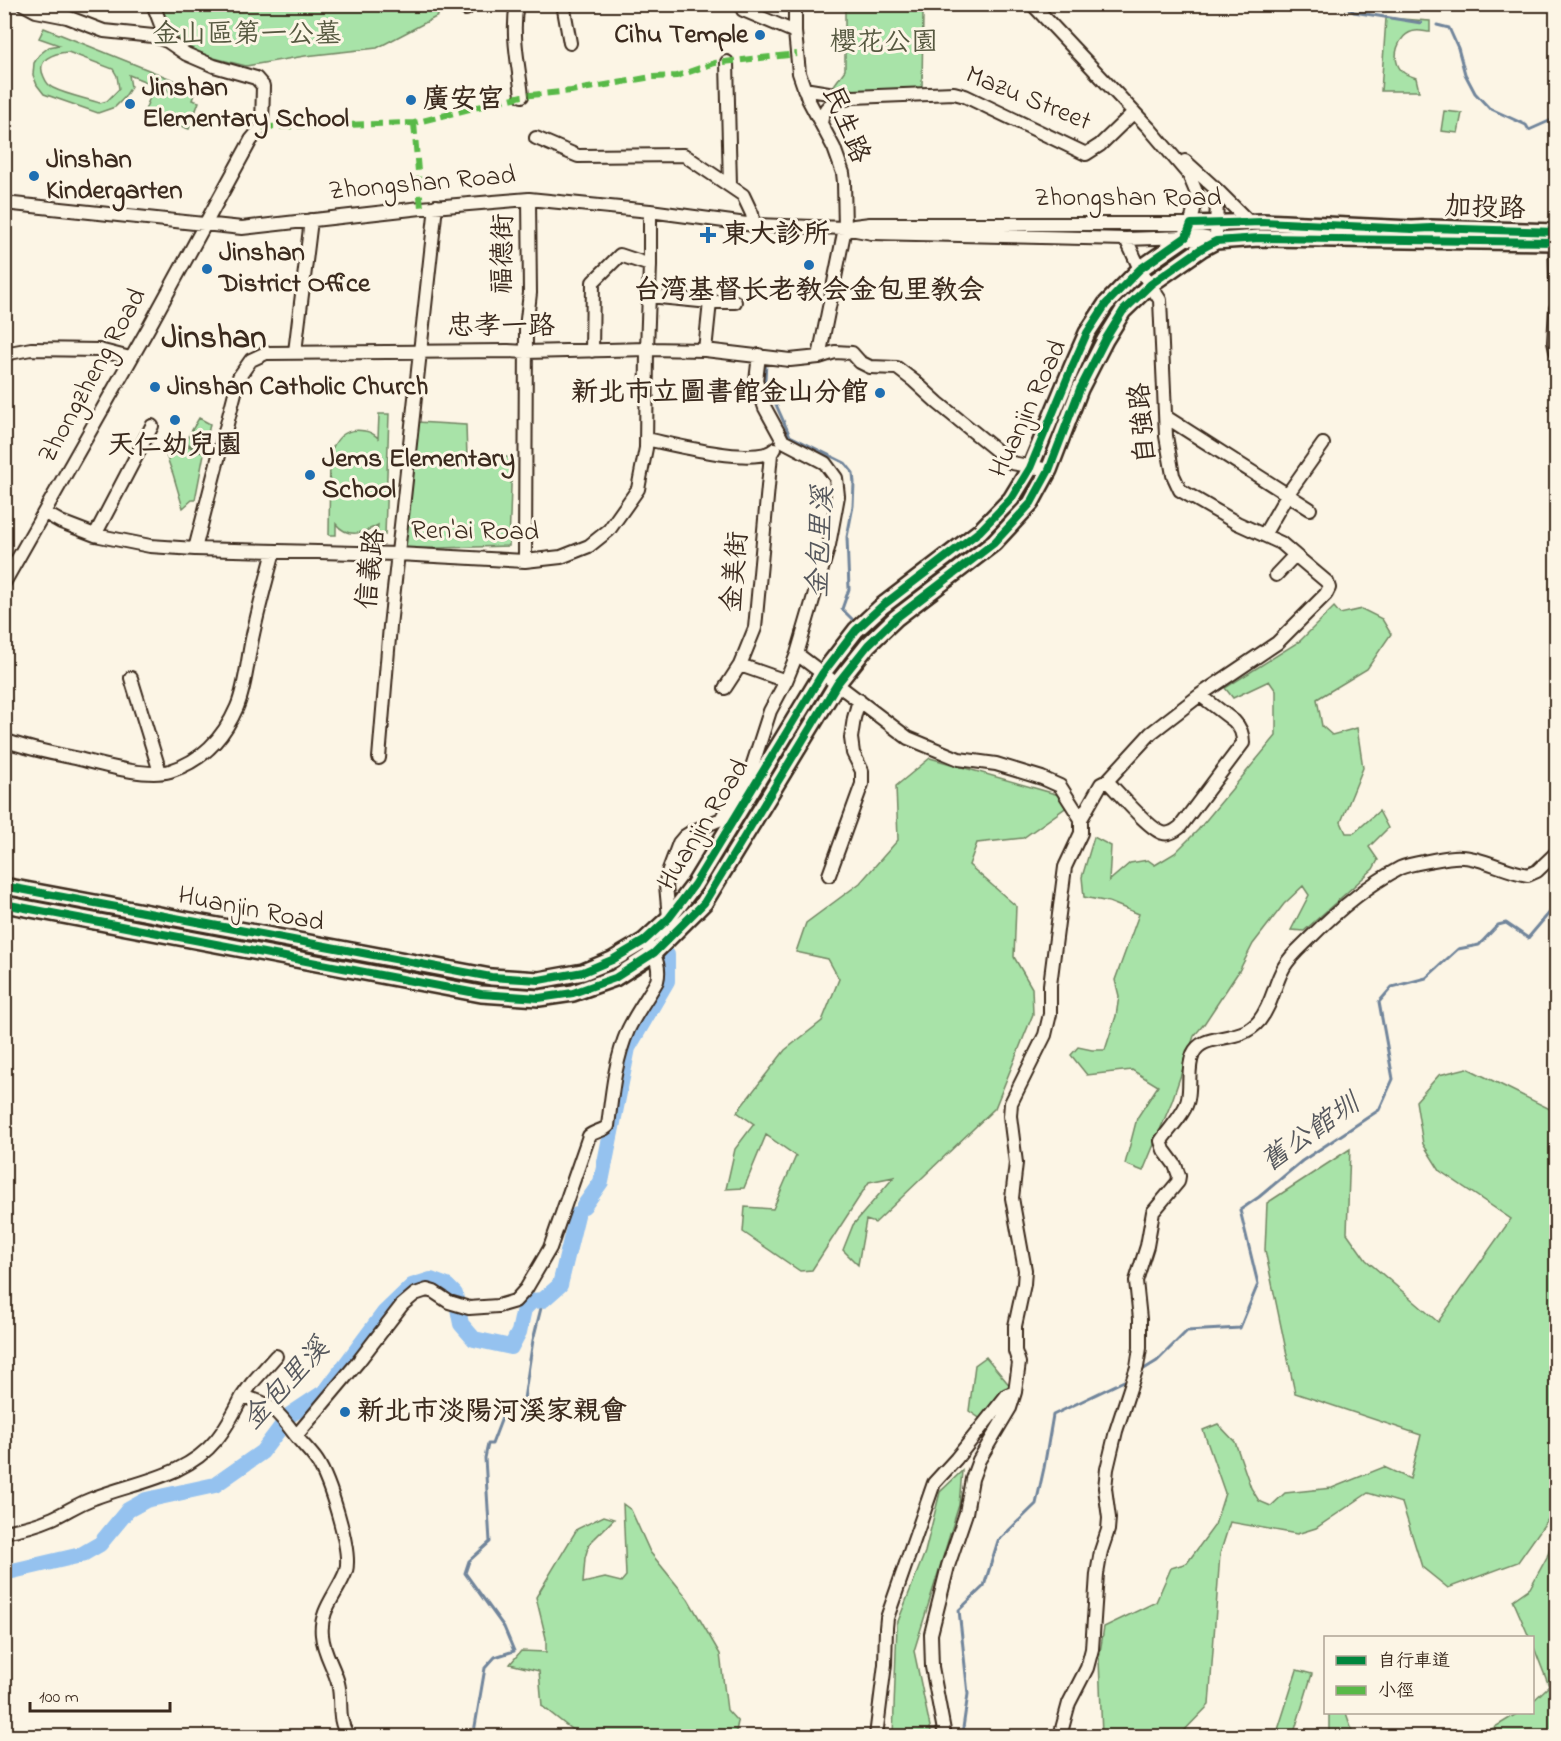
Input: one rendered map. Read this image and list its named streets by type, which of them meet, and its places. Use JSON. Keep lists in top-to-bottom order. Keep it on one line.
{"streets":{"main road":["Zhongshan Road","加投路","Huanjin Road"],"street":["Mazu Street","民生路","福德街","忠孝一路","Zhongzheng Road","自強路","Ren'ai Road","信義路","金美街"]},"crossings":[["Mazu Street","民生路"],["民生路","Zhongshan Road"],["Zhongshan Road","加投路"],["Zhongshan Road","福德街"],["Zhongshan Road","Zhongzheng Road"],["Zhongshan Road","Huanjin Road"],["Zhongshan Road","自強路"],["Zhongshan Road","Ren'ai Road"],["Zhongshan Road","信義路"],["福德街","忠孝一路"],["福德街","Ren'ai Road"],["忠孝一路","Huanjin Road"],["忠孝一路","Ren'ai Road"],["忠孝一路","信義路"],["Zhongzheng Road","Ren'ai Road"],["Huanjin Road","自強路"],["Ren'ai Road","信義路"]],"districts":["Jinshan"],"water":["金包里溪","舊公館圳"],"parks":["金山區第一公墓","櫻花公園"],"places":{"other":["Cihu Temple","廣安宮","Jinshan Elementary School","Jinshan Kindergarten","台湾基督长老教会金包里教会","Jinshan District Office","Jinshan Catholic Church","新北市立圖書館金山分館","天仁幼兒園","Jems Elementary School","新北市淡陽河溪家親會"],"health":["東大診所"]},"legend":["自行車道","小徑"],"scale_bar":"100 m"}
